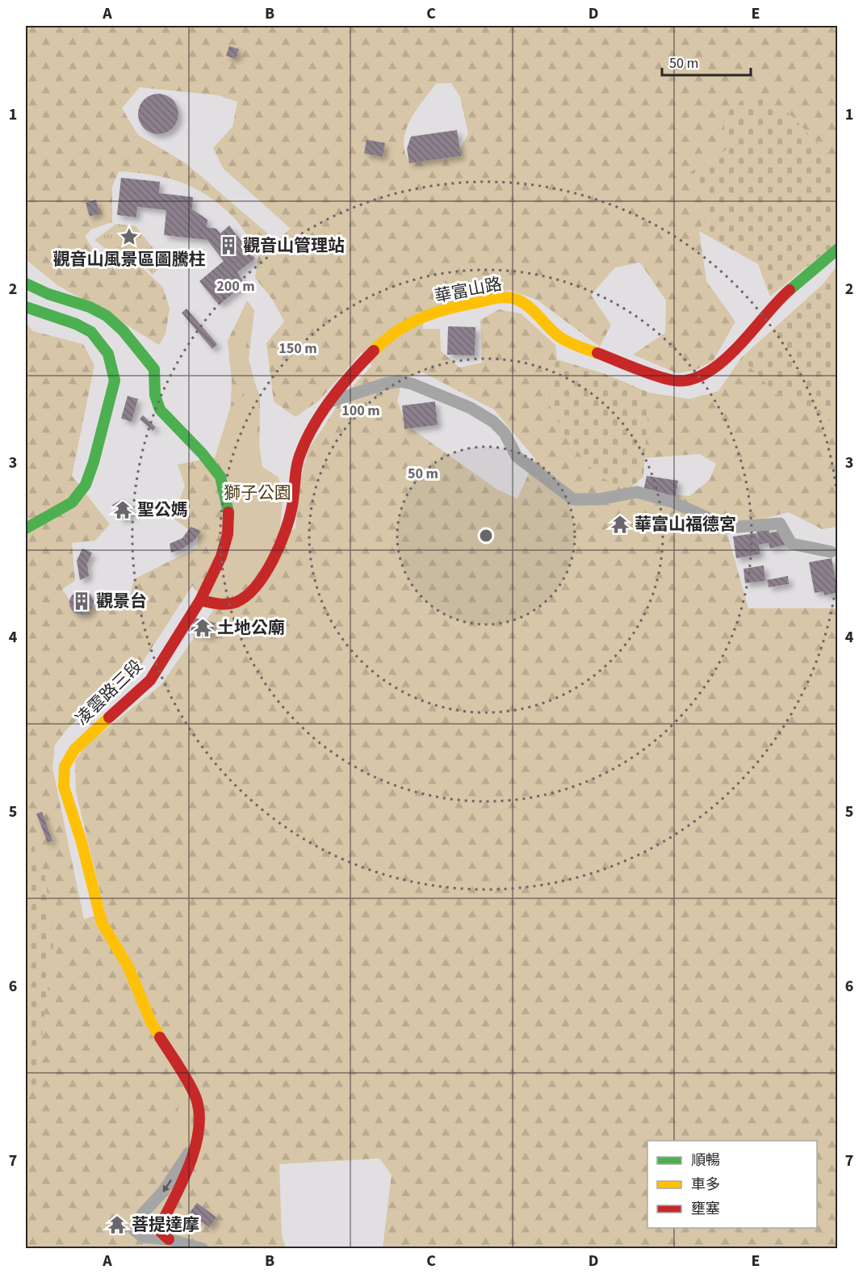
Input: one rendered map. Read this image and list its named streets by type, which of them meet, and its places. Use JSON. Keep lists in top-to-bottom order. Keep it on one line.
{"streets":{"street":["華富山路","凌雲路三段"]},"crossings":[["華富山路","凌雲路三段"]],"parks":["獅子公園"],"places":{"place":["觀音山風景區圖騰柱"],"building":["觀音山管理站","觀景台"],"temple":["聖公媽","華富山福德宮","土地公廟","菩提達摩"]},"legend":["順暢","車多","壅塞"],"scale_bar":"50 m","grid":{"columns":["A","B","C","D","E"],"rows":["1","2","3","4","5","6","7"]},"rings":["200 m","150 m","100 m","50 m"]}
